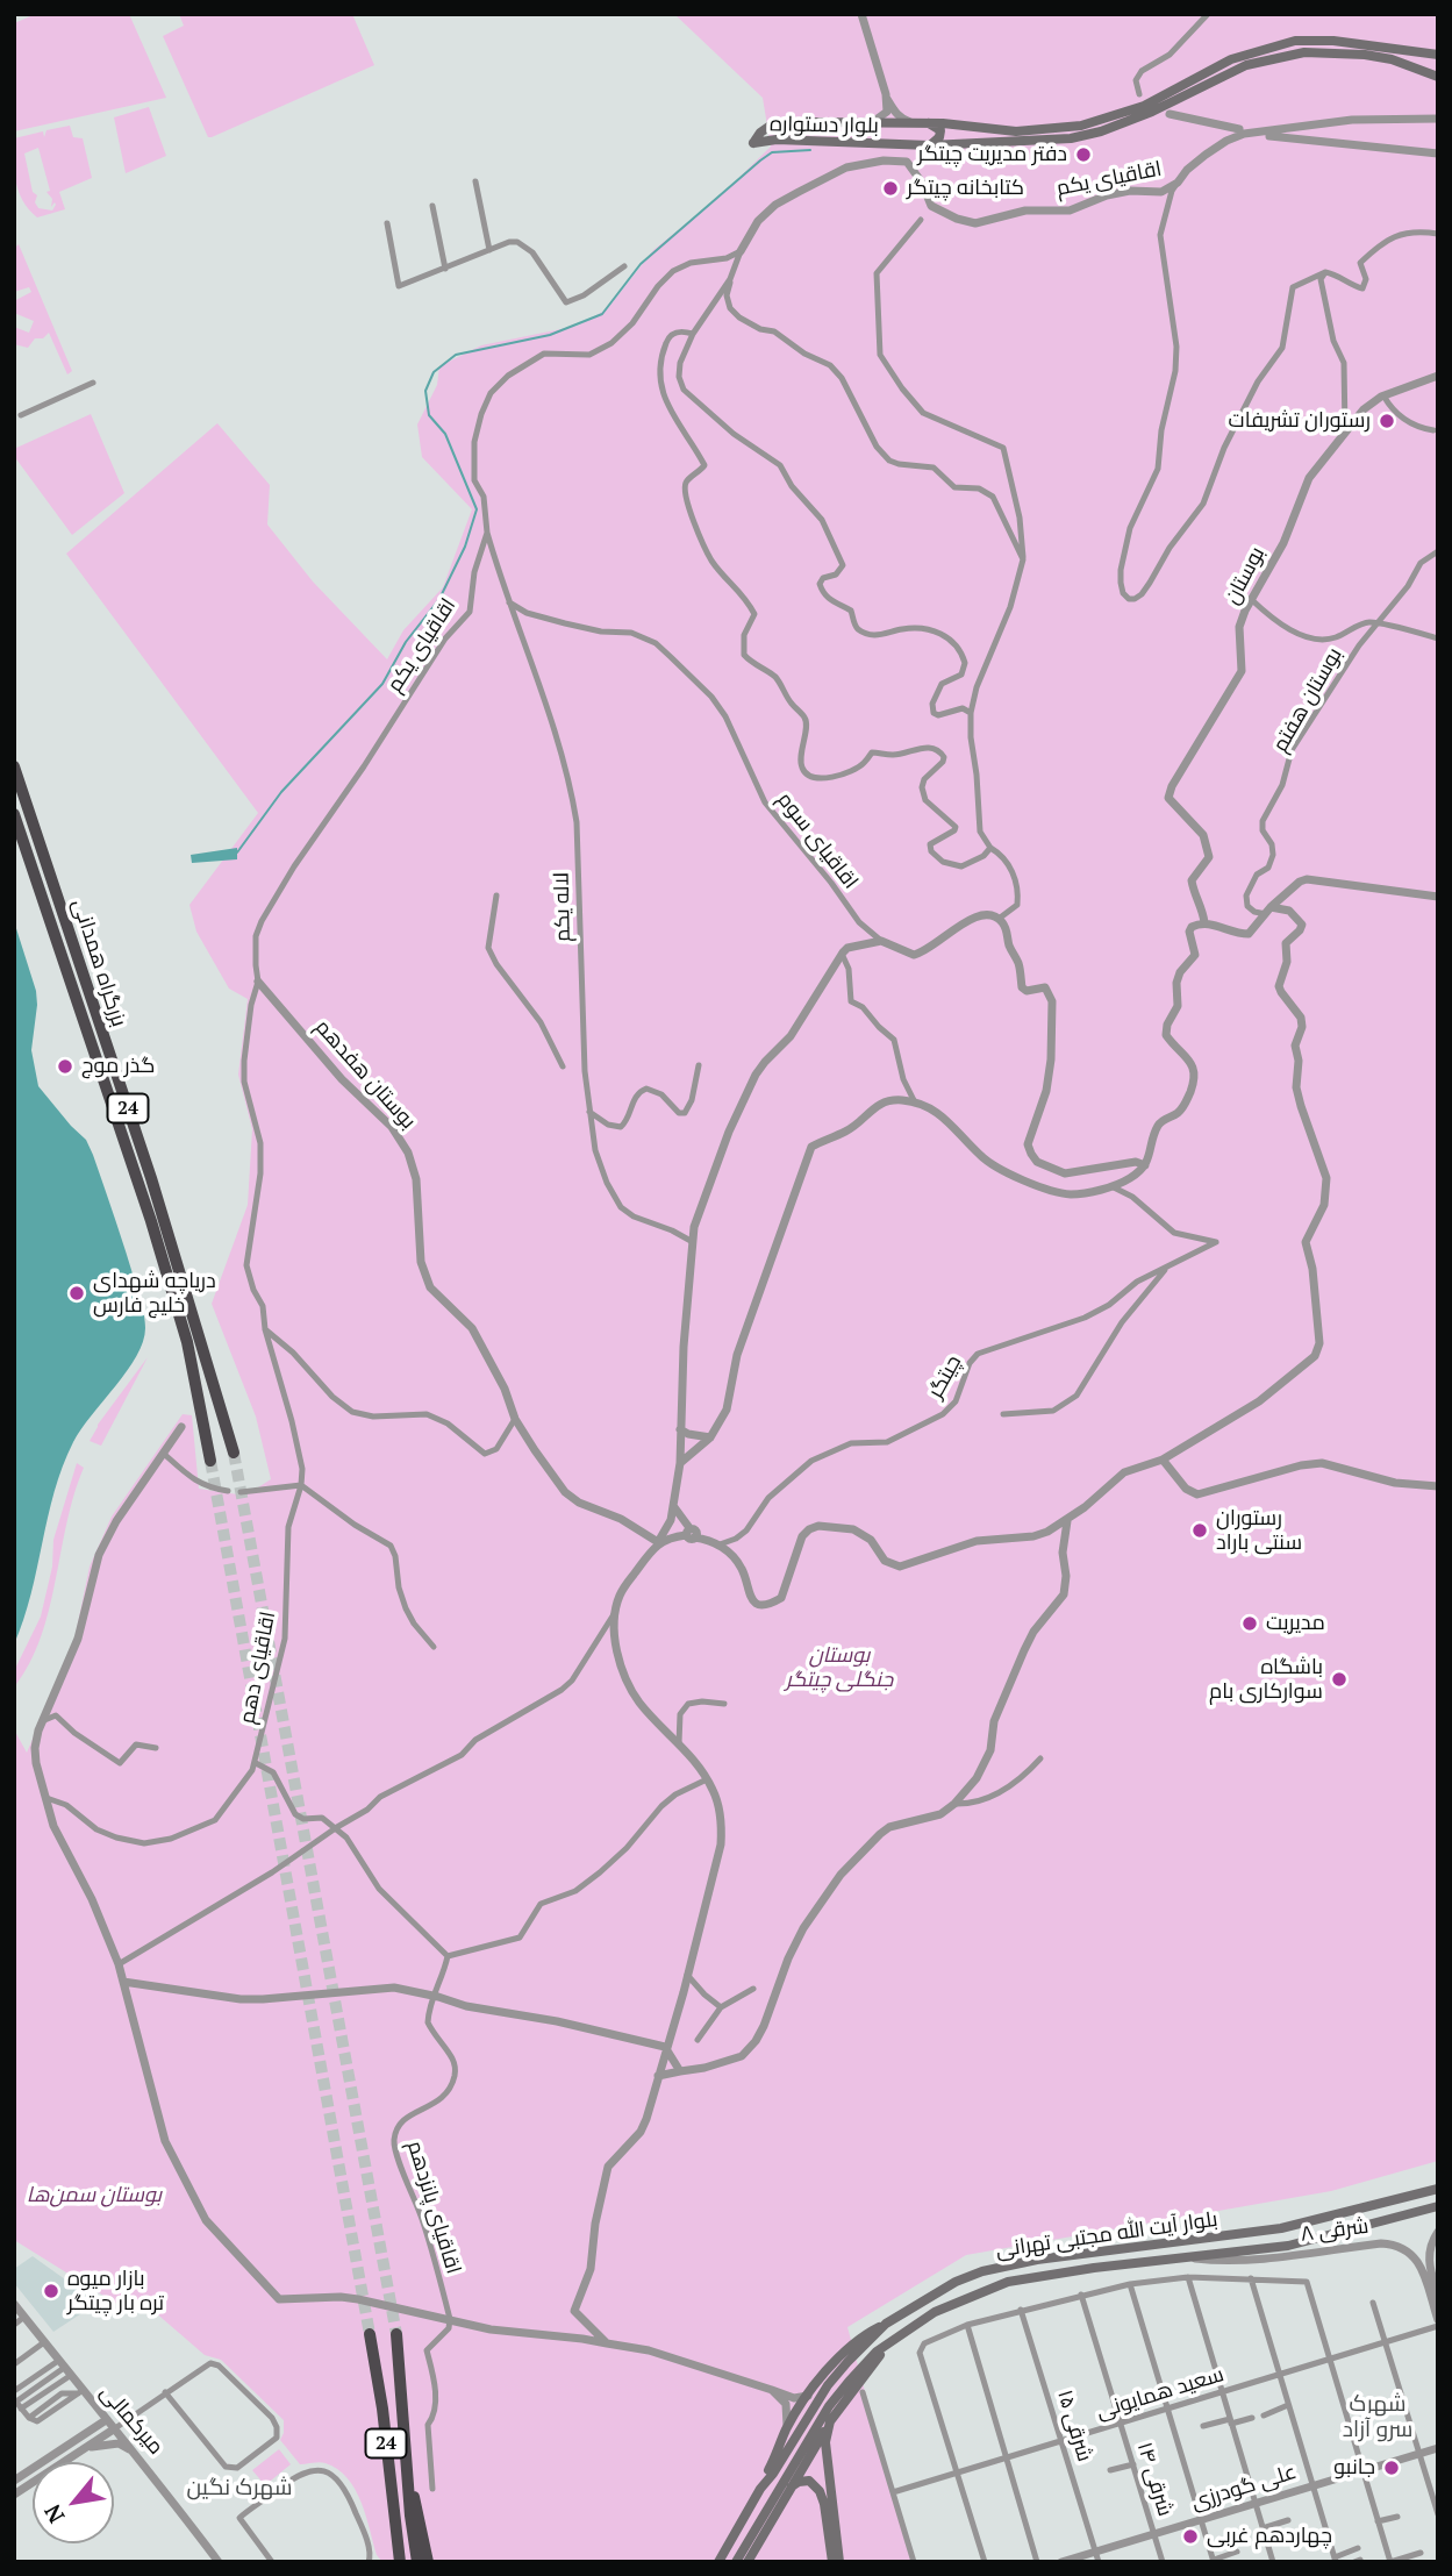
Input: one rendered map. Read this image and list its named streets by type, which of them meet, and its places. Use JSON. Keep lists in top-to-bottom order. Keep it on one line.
{"streets":{"highway":["بزرگراه همدانی","24"],"main road":["بلوار دستواره","بلوار آیت الله مجتبی تهرانی"],"street":["اقاقیای یکم","بوستان","بوستان هفتم","اقاقیای سوم","لاله یکم","بوستان هفدهم","چیتگر","اقاقیای دهم","اقاقیای پانزدهم","۸ شرقی","سعید همایونی","میرکمالی","۱۵ شرقی","۱۴ شرقی","علی گودرزی"]},"crossings":[["اقاقیای یکم","لاله یکم"],["اقاقیای یکم","بوستان هفدهم"],["اقاقیای یکم","اقاقیای دهم"],["اقاقیای سوم","لاله یکم"],["۸ شرقی","بلوار آیت الله مجتبی تهرانی"],["۸ شرقی","سعید همایونی"],["سعید همایونی","۱۵ شرقی"],["سعید همایونی","۱۴ شرقی"],["۱۵ شرقی","علی گودرزی"],["۱۴ شرقی","علی گودرزی"]],"districts":["شهرک سرو آزاد","شهرک نگین"],"parks":["بوستان جنگلی چیتگر","بوستان سمن‌ها"],"places":["دفتر مدیریت چیتگر","کتابخانه چیتگر","رستوران تشریفات","گذر موج","دریاچه شهدای خلیج فارس","رستوران سنتی باراد","مدیریت","باشگاه سوارکاری بام","بازار میوه تره بار چیتگر","جانبو","چهاردهم غربی"],"north":"bottom left"}
